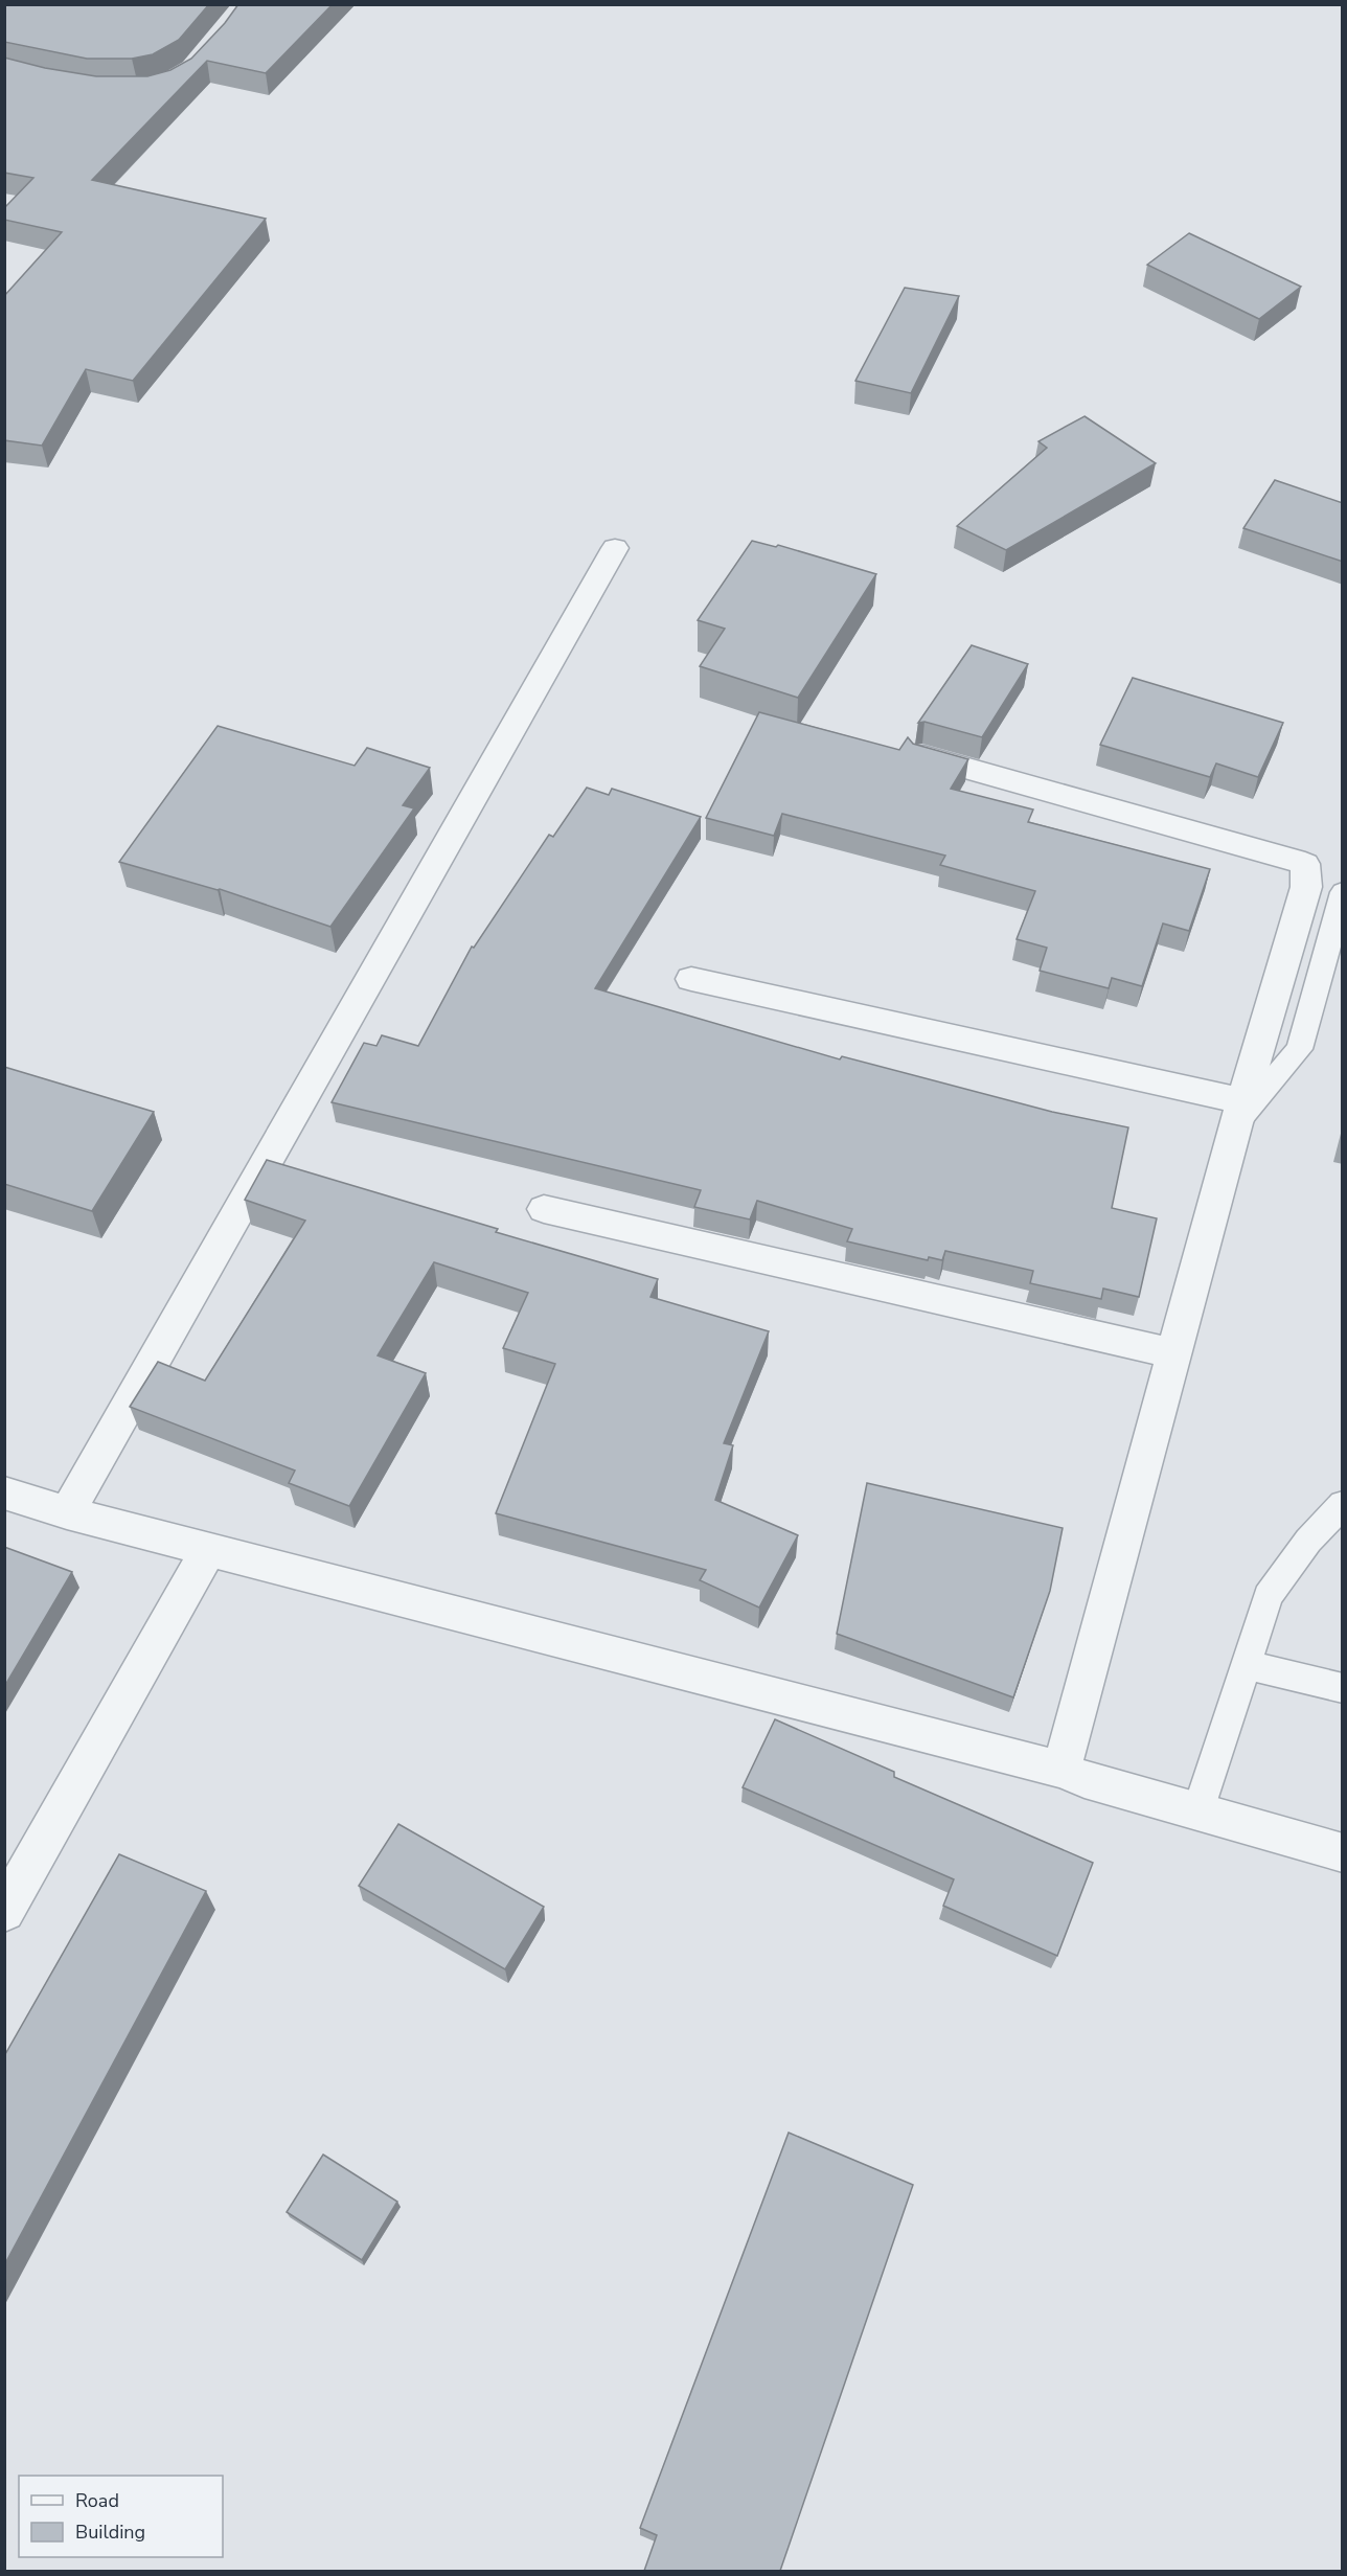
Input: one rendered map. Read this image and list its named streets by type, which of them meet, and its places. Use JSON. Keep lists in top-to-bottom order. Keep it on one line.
{"legend":["Road","Building"]}
